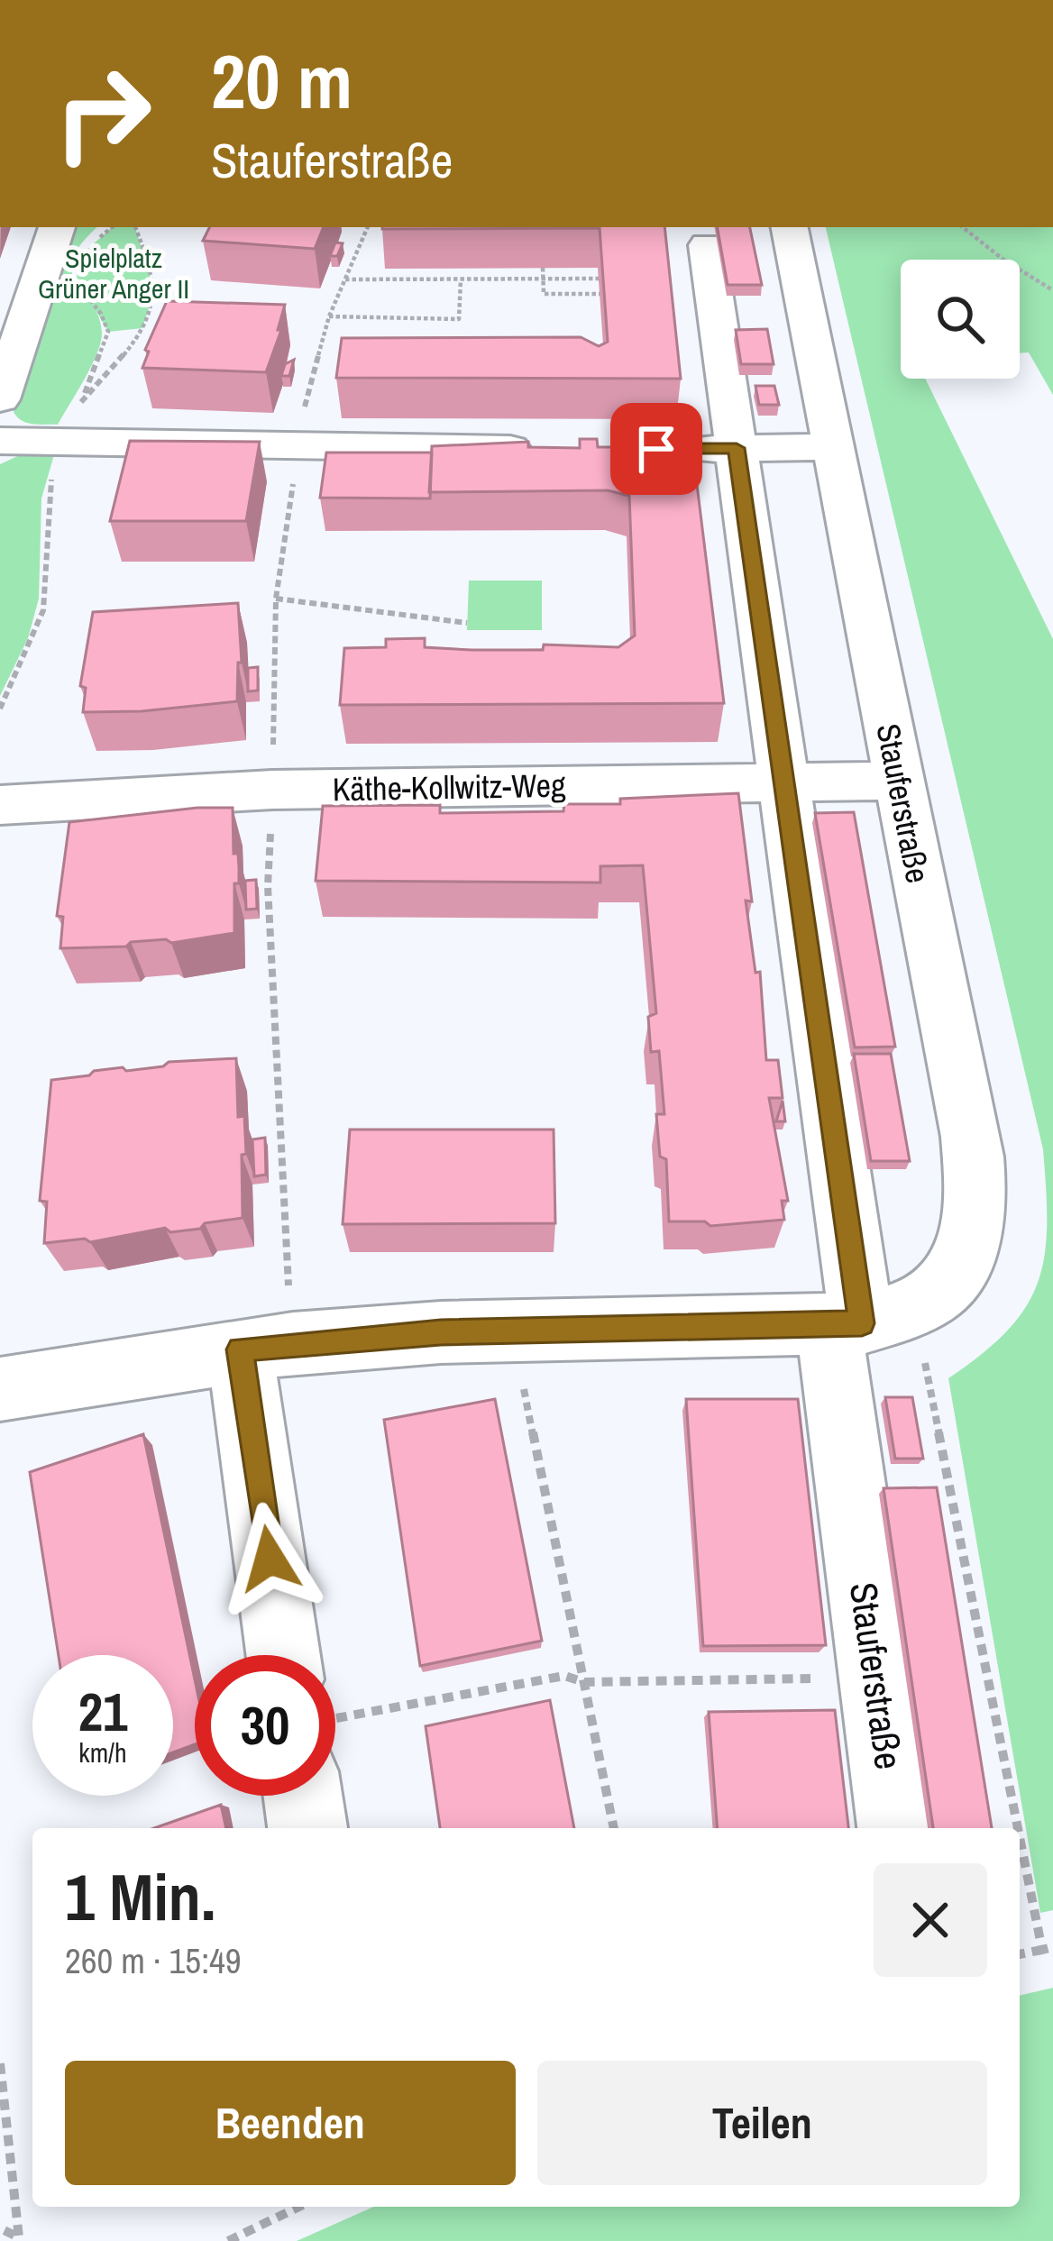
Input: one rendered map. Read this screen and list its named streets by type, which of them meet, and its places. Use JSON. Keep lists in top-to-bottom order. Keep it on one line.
{"streets":{"street":["Käthe-Kollwitz-Weg","Stauferstraße"]},"crossings":[["Käthe-Kollwitz-Weg","Stauferstraße"]],"parks":["Spielplatz Grüner Anger II"],"page":{"turn":["20 m","Stauferstraße"],"speed":"21 km/h","limit":"30","heading":["1 Min.","260 m · 15:49"],"buttons":["Beenden","Teilen"]}}
